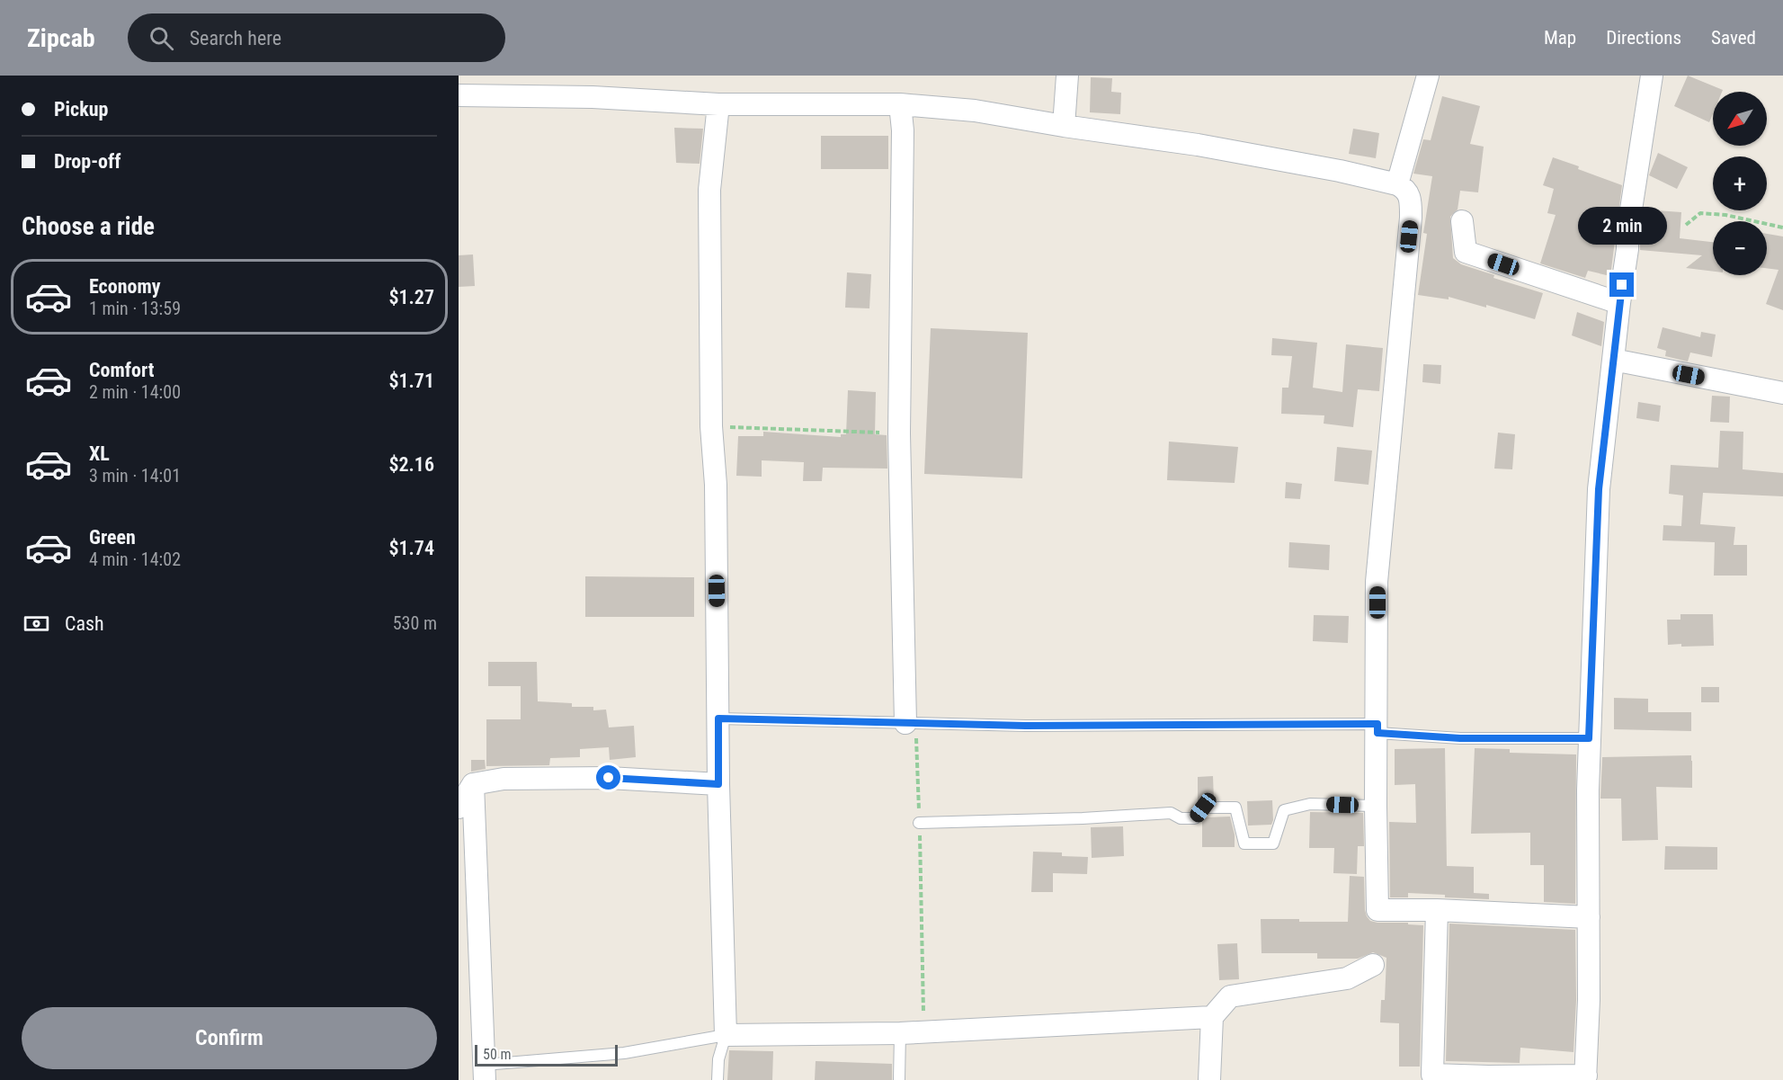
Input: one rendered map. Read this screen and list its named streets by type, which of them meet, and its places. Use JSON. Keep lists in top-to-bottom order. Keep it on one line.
{"scale_bar":"50 m","north":"bottom left","page":{"header":"Zipcab","search":"Search here","nav":["Map","Directions","Saved"],"banner":["Pickup","Drop-off"],"map_buttons":["+","−"],"heading":"Choose a ride","bubble":"2 min","list":[{"name":"Economy","note":"1 min · 13:59","value":"$1.27"},{"name":"Comfort","note":"2 min · 14:00","value":"$1.71"},{"name":"XL","note":"3 min · 14:01","value":"$2.16"},{"name":"Green","note":"4 min · 14:02","value":"$1.74"}],"pay":["Cash","530 m"],"buttons":"Confirm","scale":"50 m"}}
